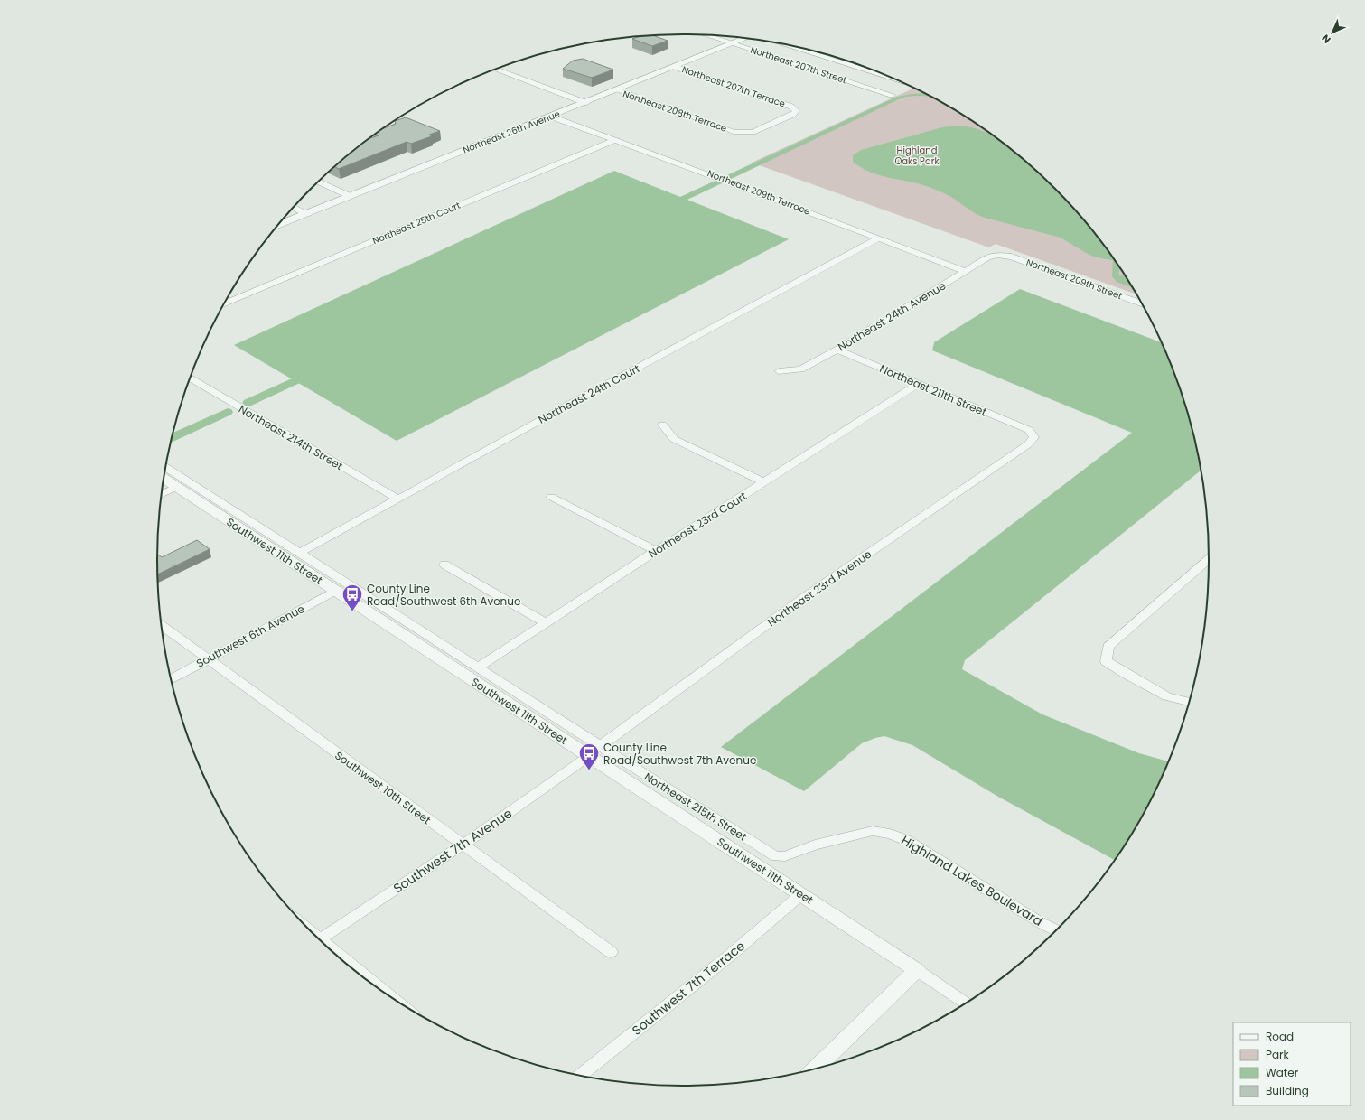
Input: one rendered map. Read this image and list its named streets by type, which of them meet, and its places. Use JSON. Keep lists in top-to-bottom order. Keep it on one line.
{"streets":{"street":["Northeast 207th Street","Northeast 207th Terrace","Northeast 208th Terrace","Northeast 26th Avenue","Northeast 209th Terrace","Northeast 25th Court","Northeast 209th Street","Northeast 24th Avenue","Northeast 211th Street","Northeast 24th Court","Northeast 214th Street","Northeast 23rd Court","Southwest 11th Street","Northeast 23rd Avenue","Southwest 6th Avenue","Southwest 10th Street","Northeast 215th Street","Southwest 7th Avenue","Highland Lakes Boulevard","Southwest 7th Terrace"]},"crossings":[["Northeast 207th Street","Northeast 26th Avenue"],["Northeast 207th Terrace","Northeast 208th Terrace"],["Northeast 207th Terrace","Northeast 26th Avenue"],["Northeast 208th Terrace","Northeast 26th Avenue"],["Northeast 26th Avenue","Northeast 209th Terrace"],["Northeast 209th Terrace","Northeast 25th Court"],["Northeast 209th Terrace","Northeast 24th Avenue"],["Northeast 209th Terrace","Northeast 24th Court"],["Northeast 209th Street","Northeast 24th Avenue"],["Northeast 24th Avenue","Northeast 211th Street"],["Northeast 211th Street","Northeast 23rd Court"],["Northeast 211th Street","Northeast 23rd Avenue"],["Northeast 24th Court","Northeast 214th Street"],["Northeast 24th Court","Northeast 215th Street"],["Northeast 23rd Court","Northeast 215th Street"],["Southwest 11th Street","Northeast 23rd Avenue"],["Southwest 11th Street","Southwest 6th Avenue"],["Southwest 11th Street","Northeast 215th Street"],["Southwest 11th Street","Southwest 7th Avenue"],["Southwest 11th Street","Southwest 7th Terrace"],["Northeast 23rd Avenue","Northeast 215th Street"],["Northeast 23rd Avenue","Southwest 7th Avenue"],["Southwest 6th Avenue","Southwest 10th Street"],["Southwest 10th Street","Southwest 7th Avenue"],["Northeast 215th Street","Southwest 7th Avenue"],["Northeast 215th Street","Highland Lakes Boulevard"]],"parks":["Highland Oaks Park"],"places":{"bus stop":["County Line Road/Southwest 6th Avenue","County Line Road/Southwest 7th Avenue"]},"legend":["Road","Park","Water","Building"],"north":"bottom left"}
